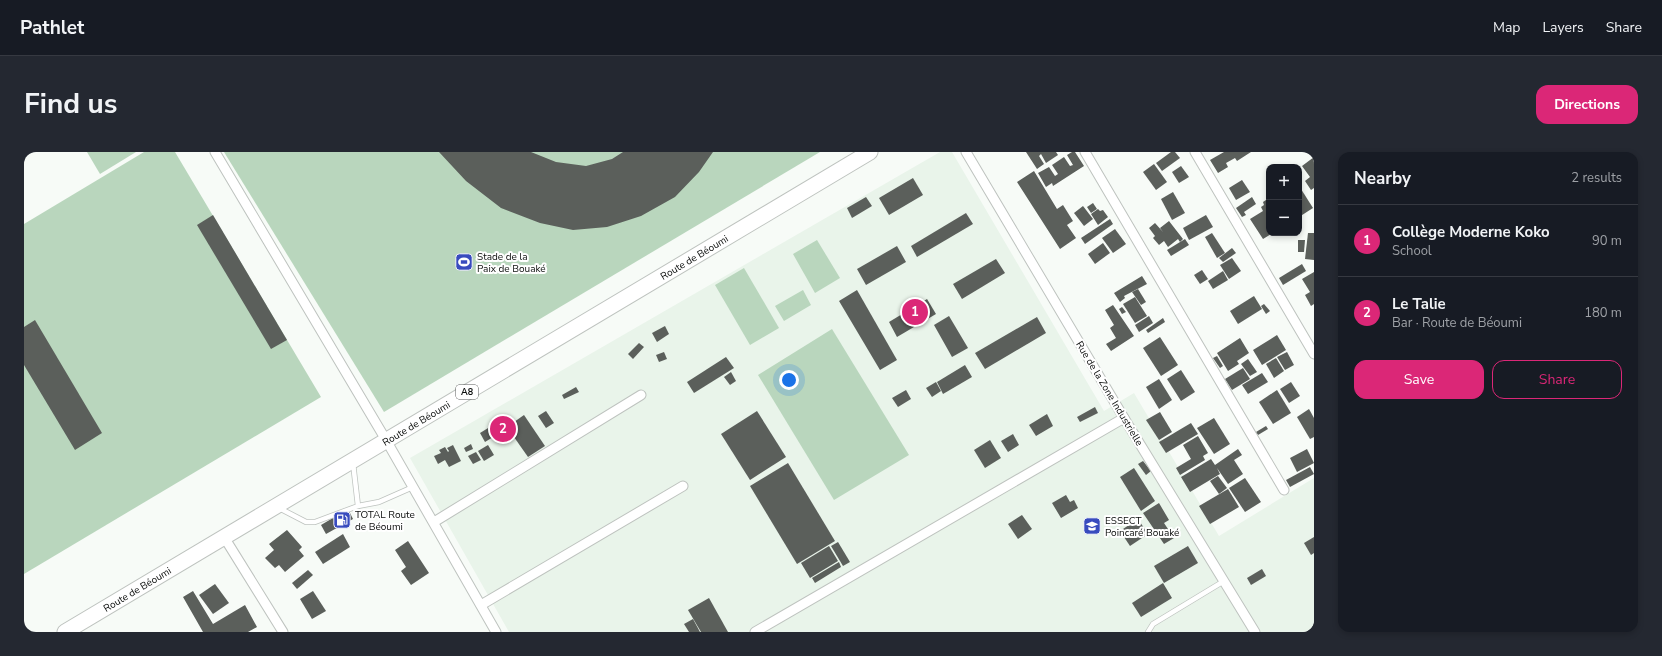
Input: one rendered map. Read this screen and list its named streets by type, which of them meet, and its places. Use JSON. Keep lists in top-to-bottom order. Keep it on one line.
{"streets":{"main road":["Route de Béoumi","A8"],"street":["Rue de la Zone Industrielle"]},"places":{"sports":["Stade de la Paix de Bouaké"],"fuel station":["TOTAL Route de Béoumi"],"school or university":["ESSECT Poincaré Bouaké"]},"page":{"header":"Pathlet","nav":["Map","Layers","Share"],"title":"Find us","buttons":["Directions",["Save","Share"]],"heading":["Nearby","2 results"],"map_buttons":["+","−"],"list":[{"mark":"1","name":"Collège Moderne Koko","note":"School","value":"90 m"},{"mark":"2","name":"Le Talie","note":"Bar · Route de Béoumi","value":"180 m"}],"pins":["1","2"]}}
